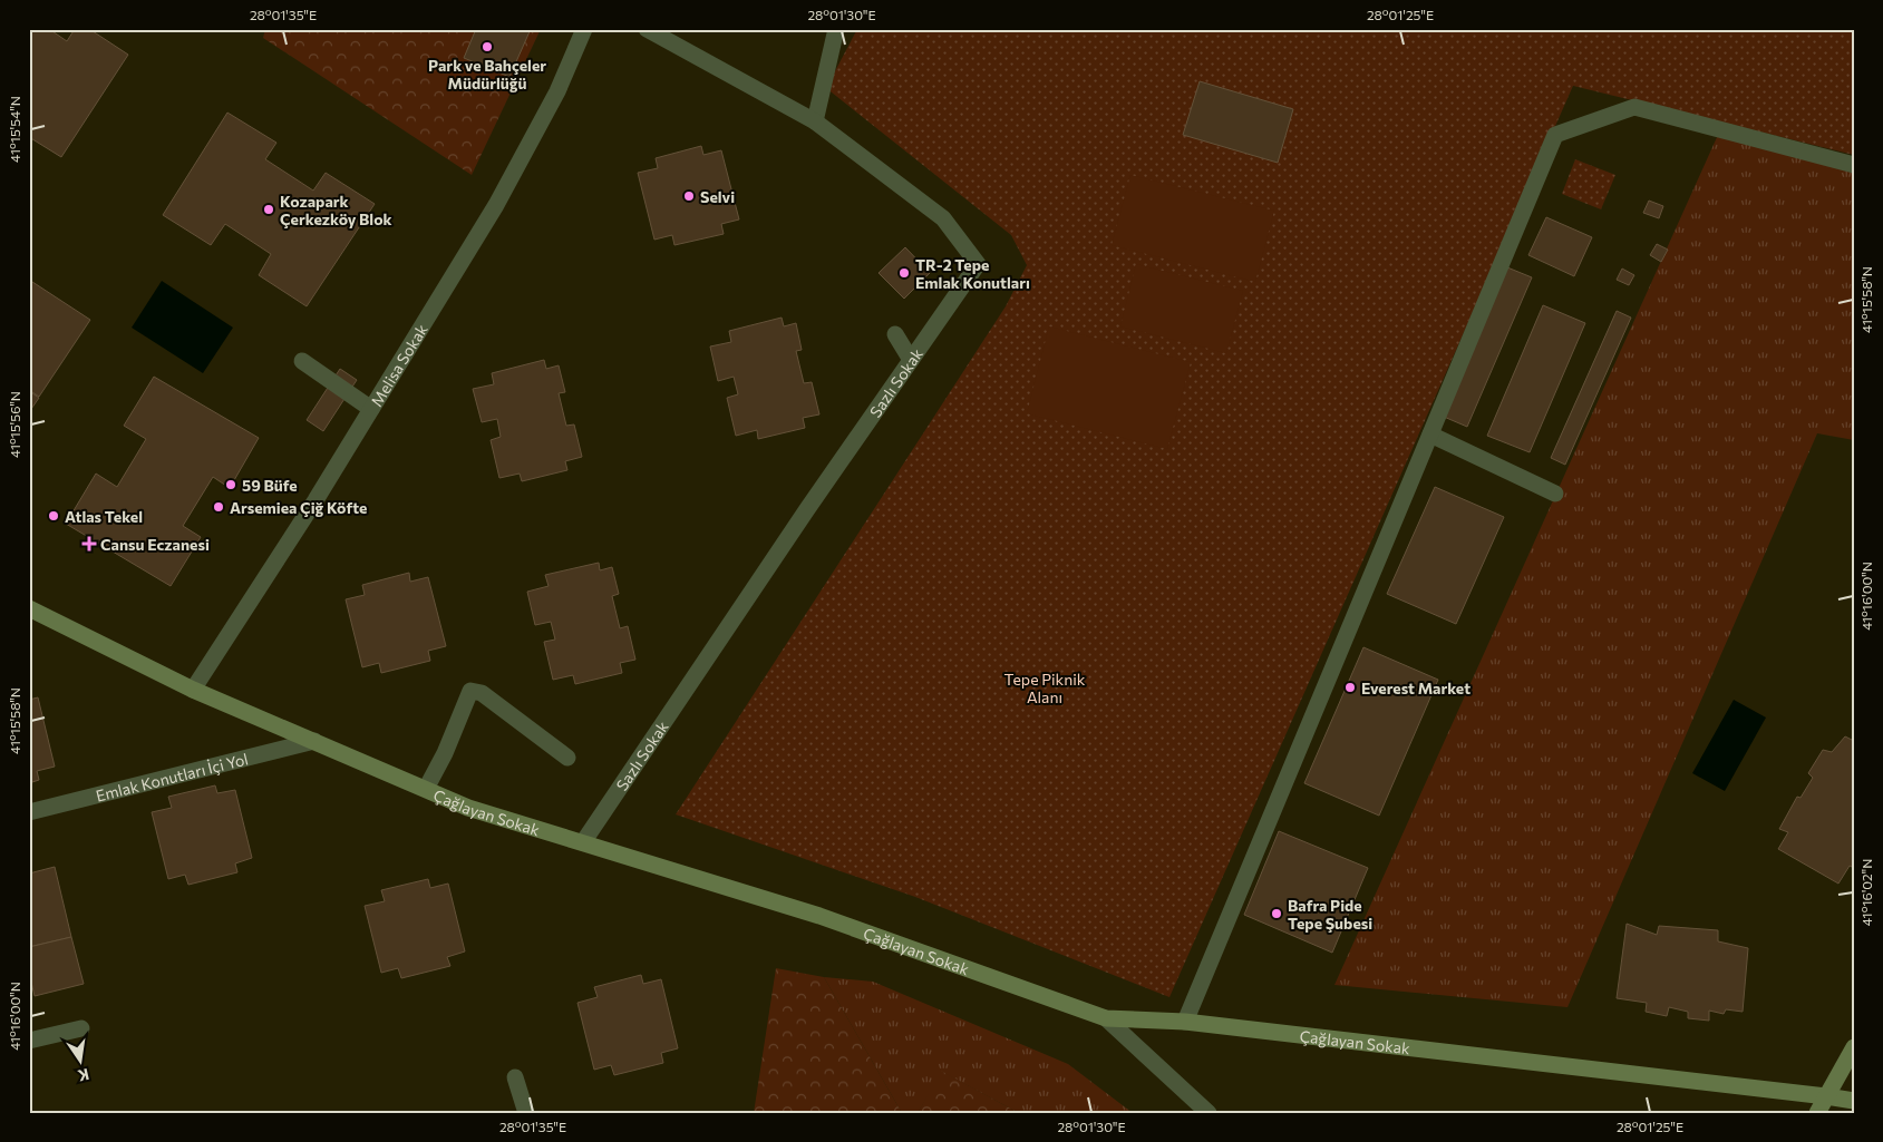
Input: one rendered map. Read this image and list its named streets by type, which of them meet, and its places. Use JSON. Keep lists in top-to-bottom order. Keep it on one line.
{"streets":{"street":["Melisa Sokak","Sazlı Sokak","Emlak Konutları İçi Yol","Çağlayan Sokak"]},"crossings":[["Melisa Sokak","Çağlayan Sokak"],["Sazlı Sokak","Çağlayan Sokak"],["Emlak Konutları İçi Yol","Çağlayan Sokak"]],"parks":["Tepe Piknik Alanı"],"places":{"other":["Park ve Bahçeler Müdürlüğü","Selvi","Kozapark Çerkezköy Blok","TR-2 Tepe Emlak Konutları","59 Büfe","Arsemiea Çiğ Köfte","Atlas Tekel","Everest Market","Bafra Pide Tepe Şubesi"],"health":["Cansu Eczanesi"]},"north":"bottom","coordinates":["28°01'35\"E","28°01'30\"E","28°01'25\"E","41°15'54\"N","41°15'58\"N","41°15'56\"N","41°16'00\"N","41°16'02\"N"]}
